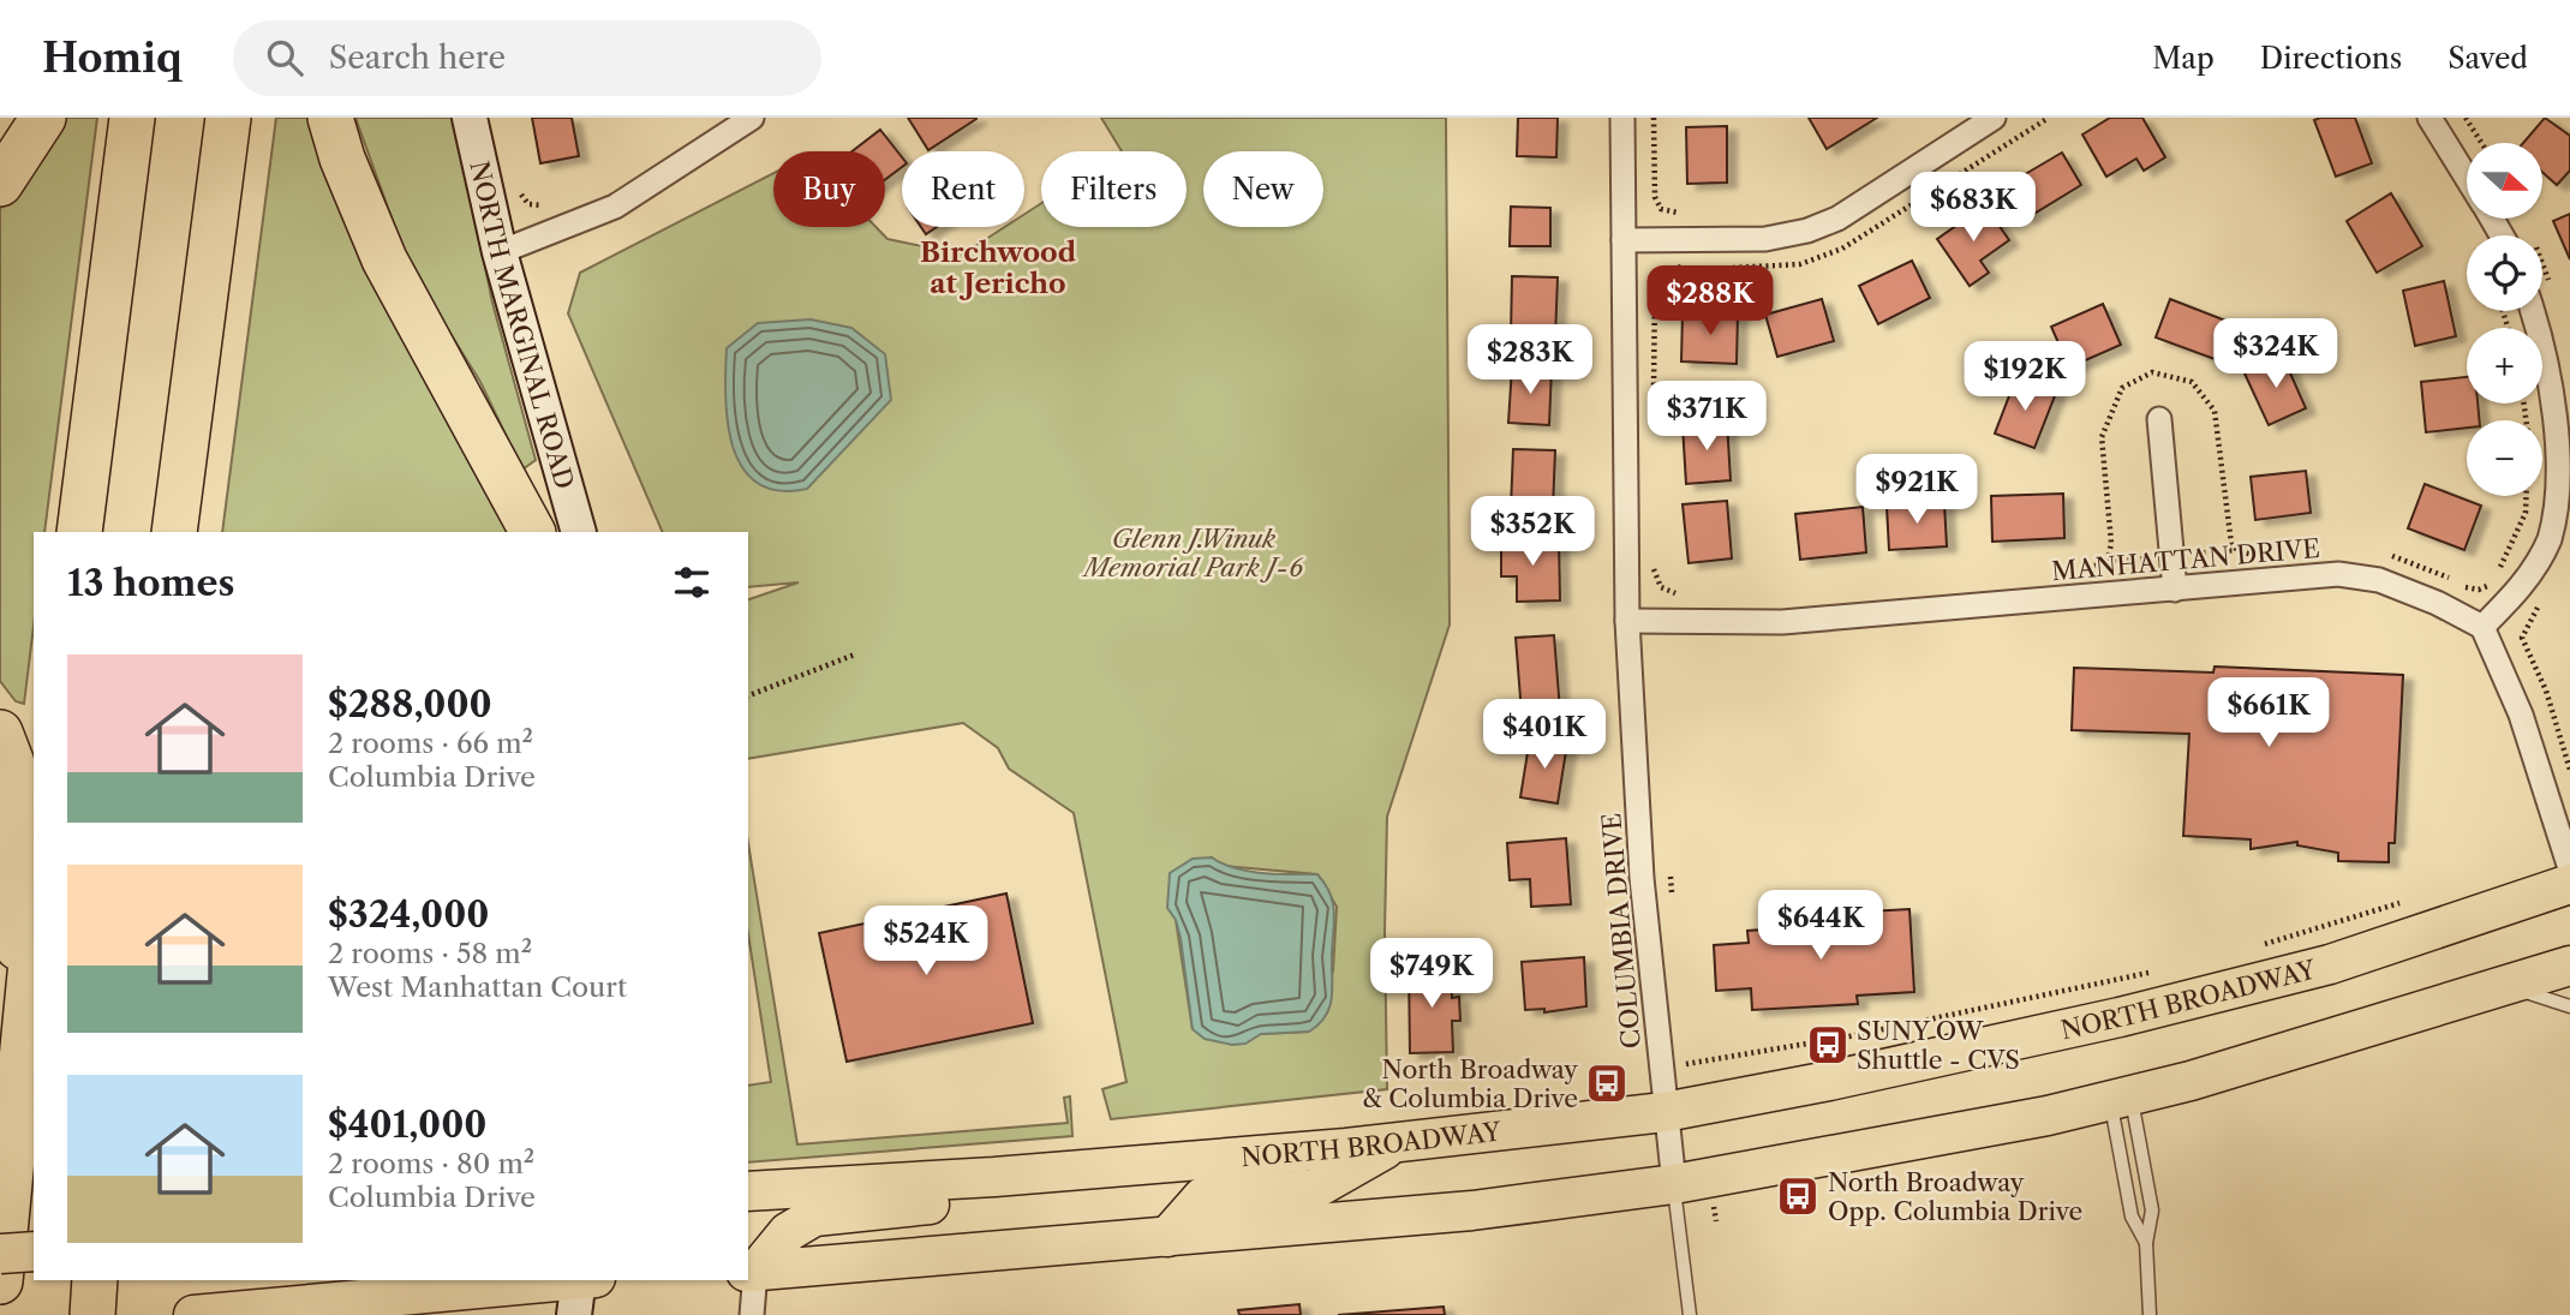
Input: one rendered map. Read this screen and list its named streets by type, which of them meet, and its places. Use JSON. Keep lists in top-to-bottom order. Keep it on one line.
{"streets":{"main road":["NORTH MARGINAL ROAD","NORTH BROADWAY"],"street":["MANHATTAN DRIVE","COLUMBIA DRIVE"]},"crossings":[["MANHATTAN DRIVE","COLUMBIA DRIVE"],["COLUMBIA DRIVE","NORTH BROADWAY"]],"districts":["Birchwood at Jericho"],"parks":["Glenn J.Winuk Memorial Park J-6"],"places":{"bus stop":["SUNY OW Shuttle - CVS","North Broadway & Columbia Drive","North Broadway Opp. Columbia Drive"]},"north":"right","page":{"header":"Homiq","search":"Search here","nav":["Map","Directions","Saved"],"map_buttons":["+","−"],"chip":["Buy","Rent","Filters","New"],"price":["$683K","$288K","$324K","$283K","$192K","$371K","$921K","$352K","$661K","$401K","$644K","$524K","$749K"],"heading":"13 homes","list":[{"name":"$288,000","note":"2 rooms · 66 m² · Columbia Drive"},{"name":"$324,000","note":"2 rooms · 58 m² · West Manhattan Court"},{"name":"$401,000","note":"2 rooms · 80 m² · Columbia Drive"}]}}
